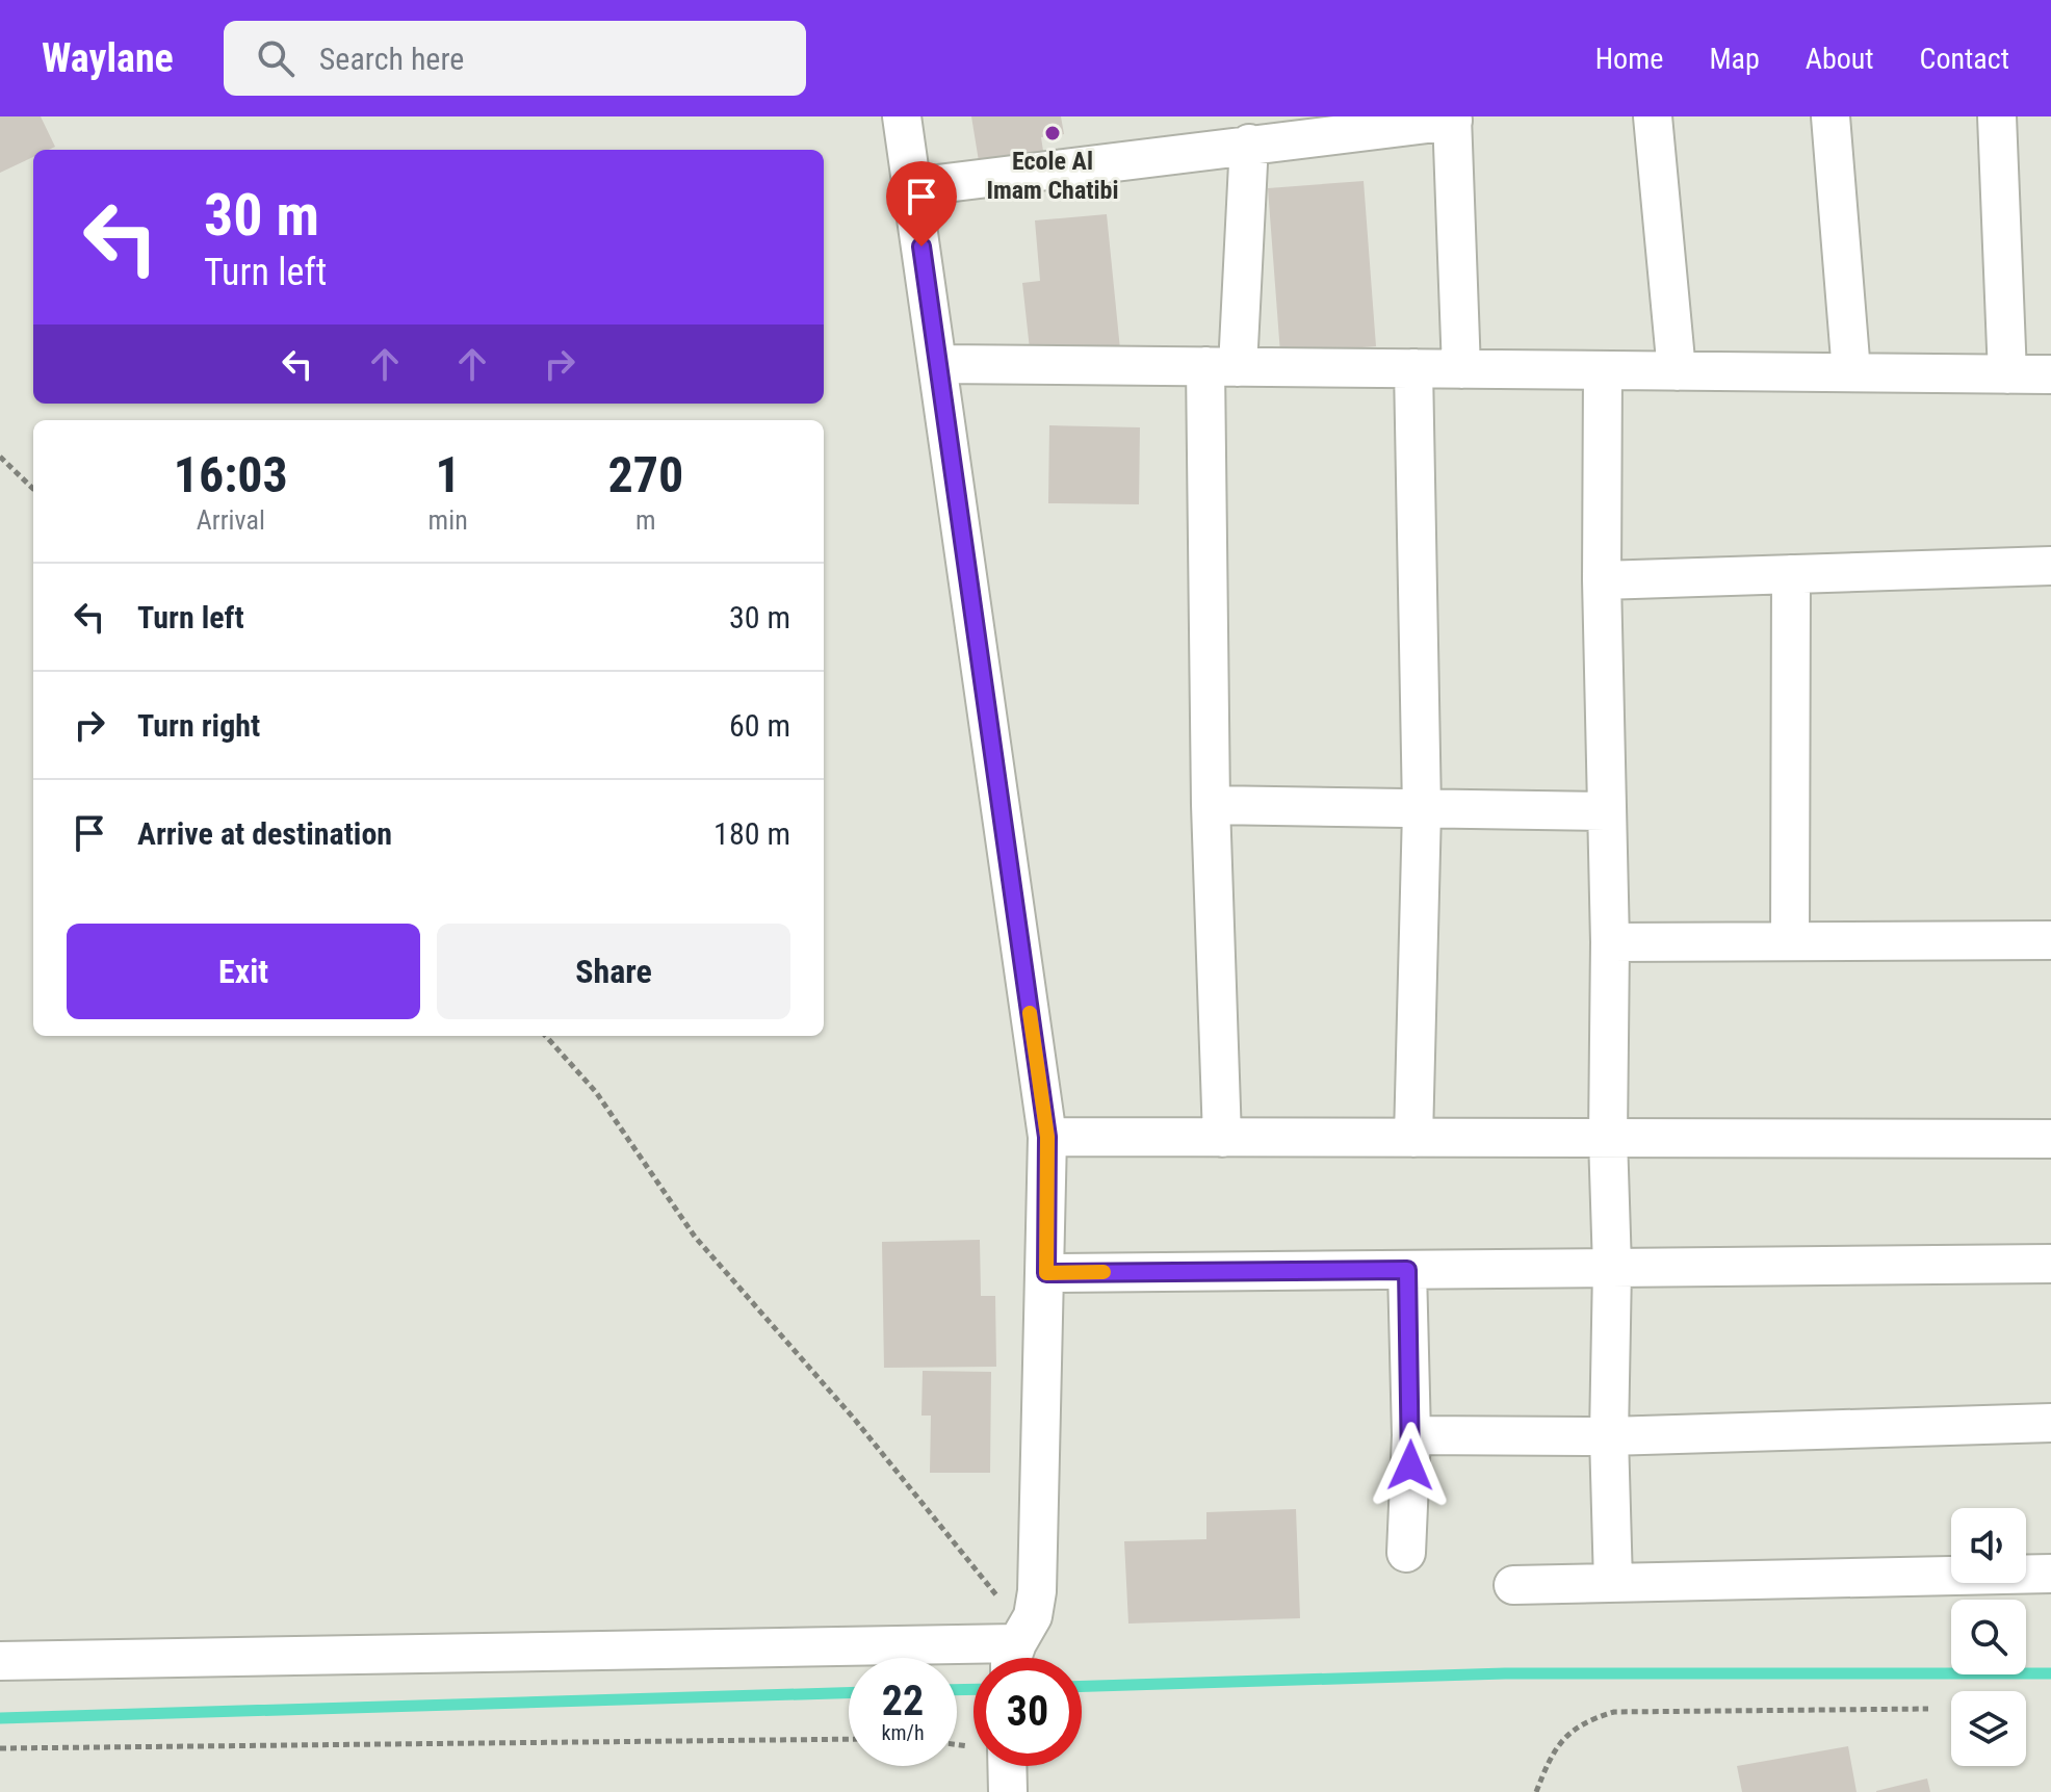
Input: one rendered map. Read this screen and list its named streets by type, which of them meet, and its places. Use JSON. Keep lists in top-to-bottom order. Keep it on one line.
{"places":["Ecole Al Imam Chatibi"],"page":{"header":"Waylane","search":"Search here","nav":["Home","Map","About","Contact"],"turn":["30 m","Turn left"],"eta":["16:03","Arrival","1","min","270","m"],"list":[{"name":"Turn left","value":"30 m"},{"name":"Turn right","value":"60 m"},{"name":"Arrive at destination","value":"180 m"}],"buttons":["Exit","Share"],"speed":"22 km/h","limit":"30"}}
